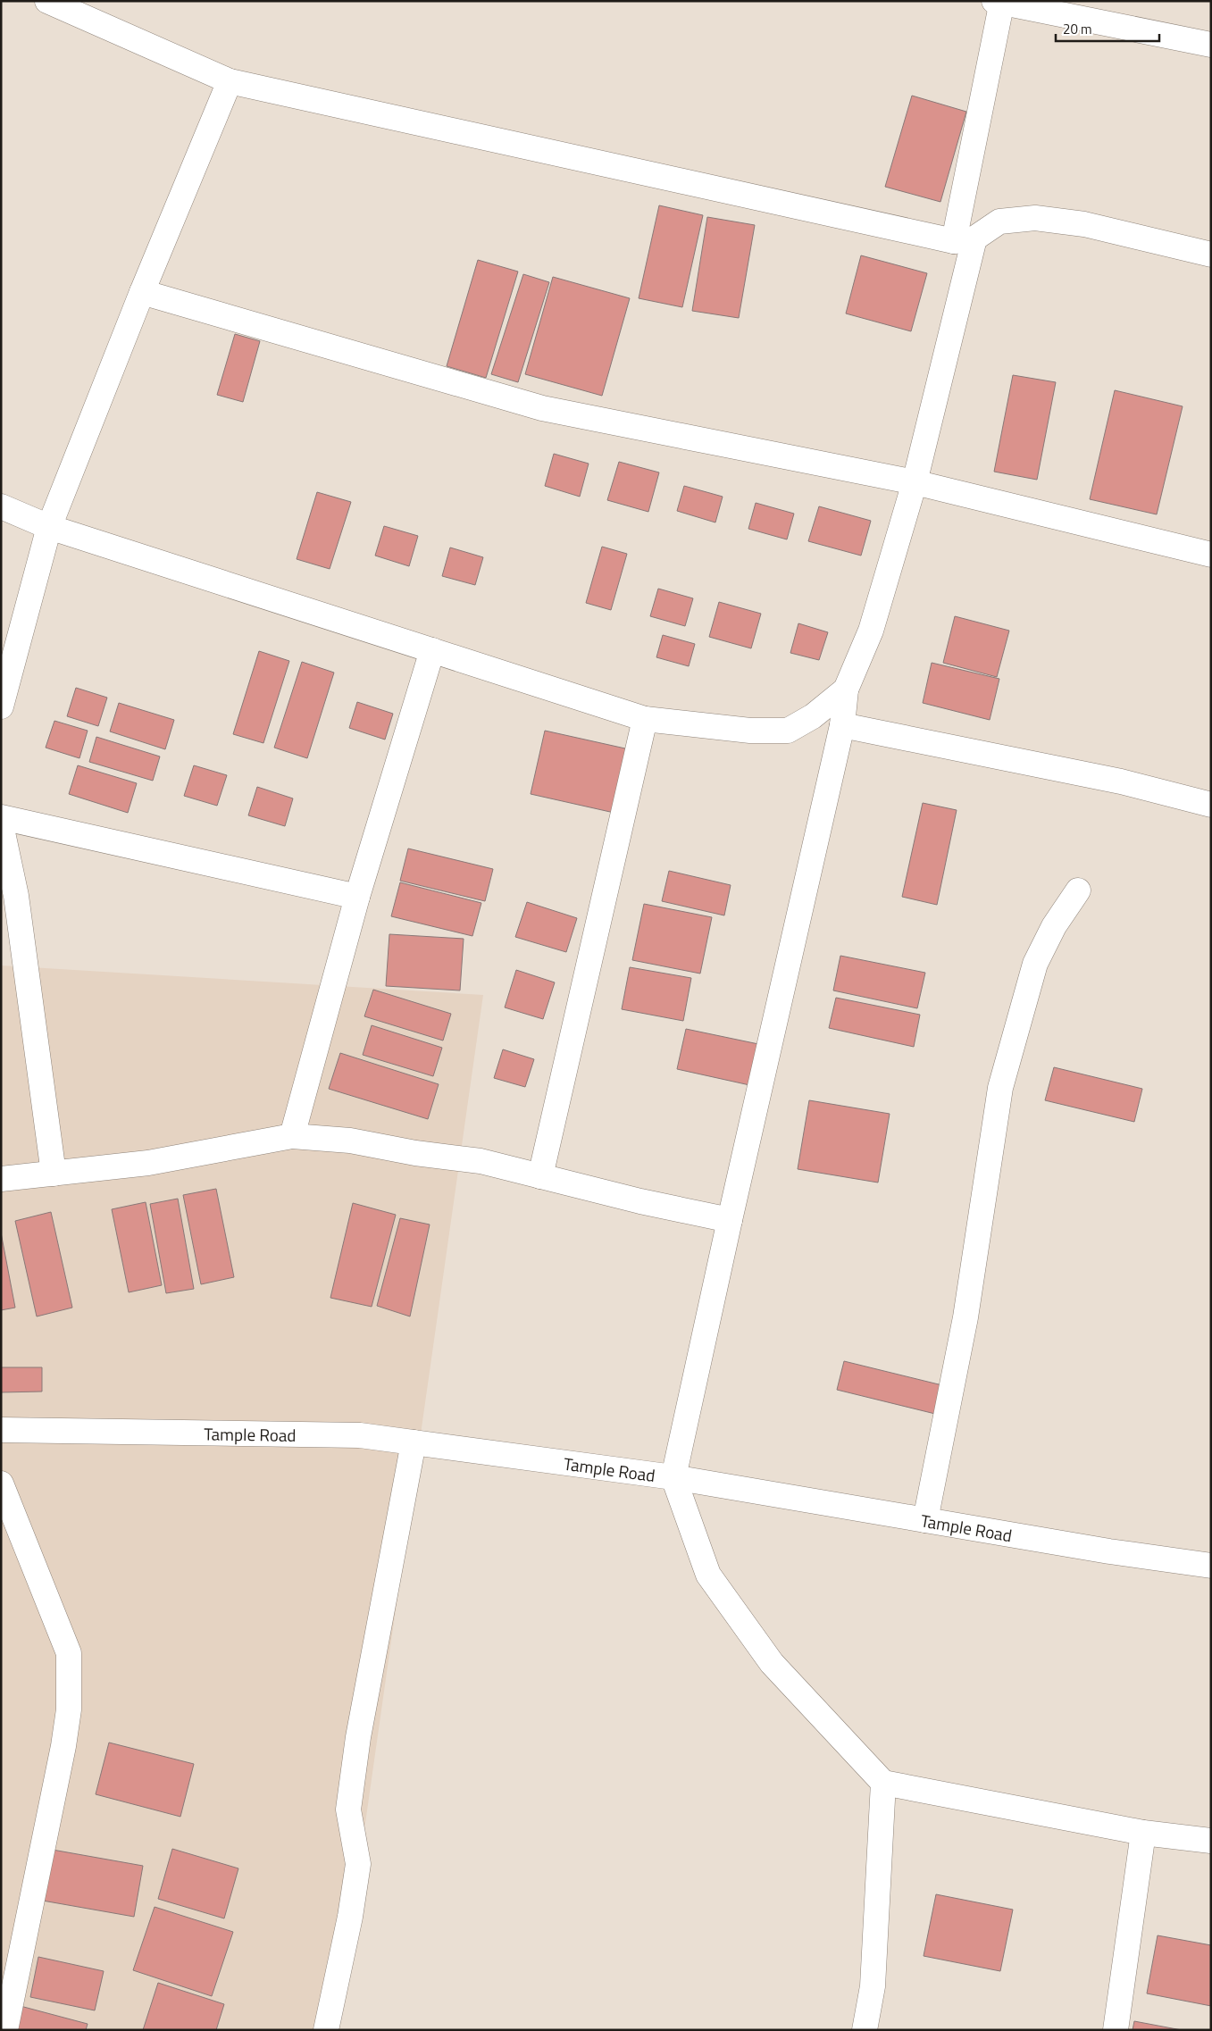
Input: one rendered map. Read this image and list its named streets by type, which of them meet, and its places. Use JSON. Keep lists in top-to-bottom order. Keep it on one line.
{"streets":{"street":["Tample Road"]},"scale_bar":"20 m"}
